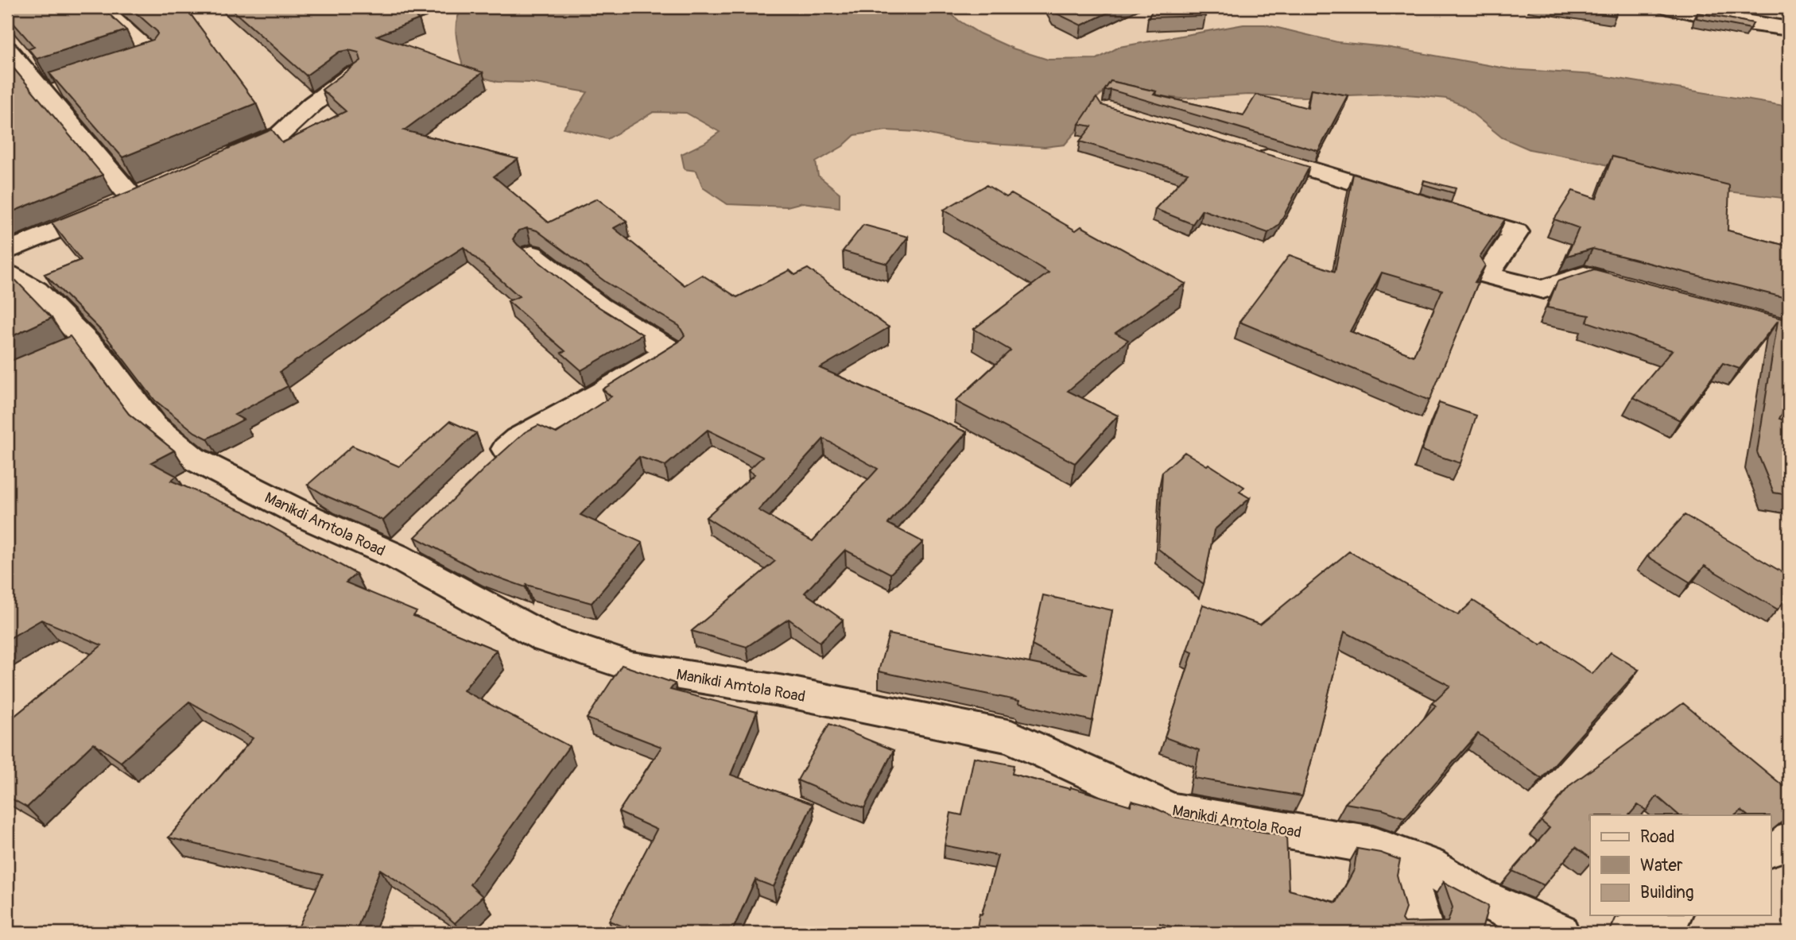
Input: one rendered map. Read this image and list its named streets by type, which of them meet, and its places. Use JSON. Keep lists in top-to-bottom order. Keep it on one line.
{"streets":{"street":["Manikdi Amtola Road"]},"legend":["Road","Water","Building"]}
